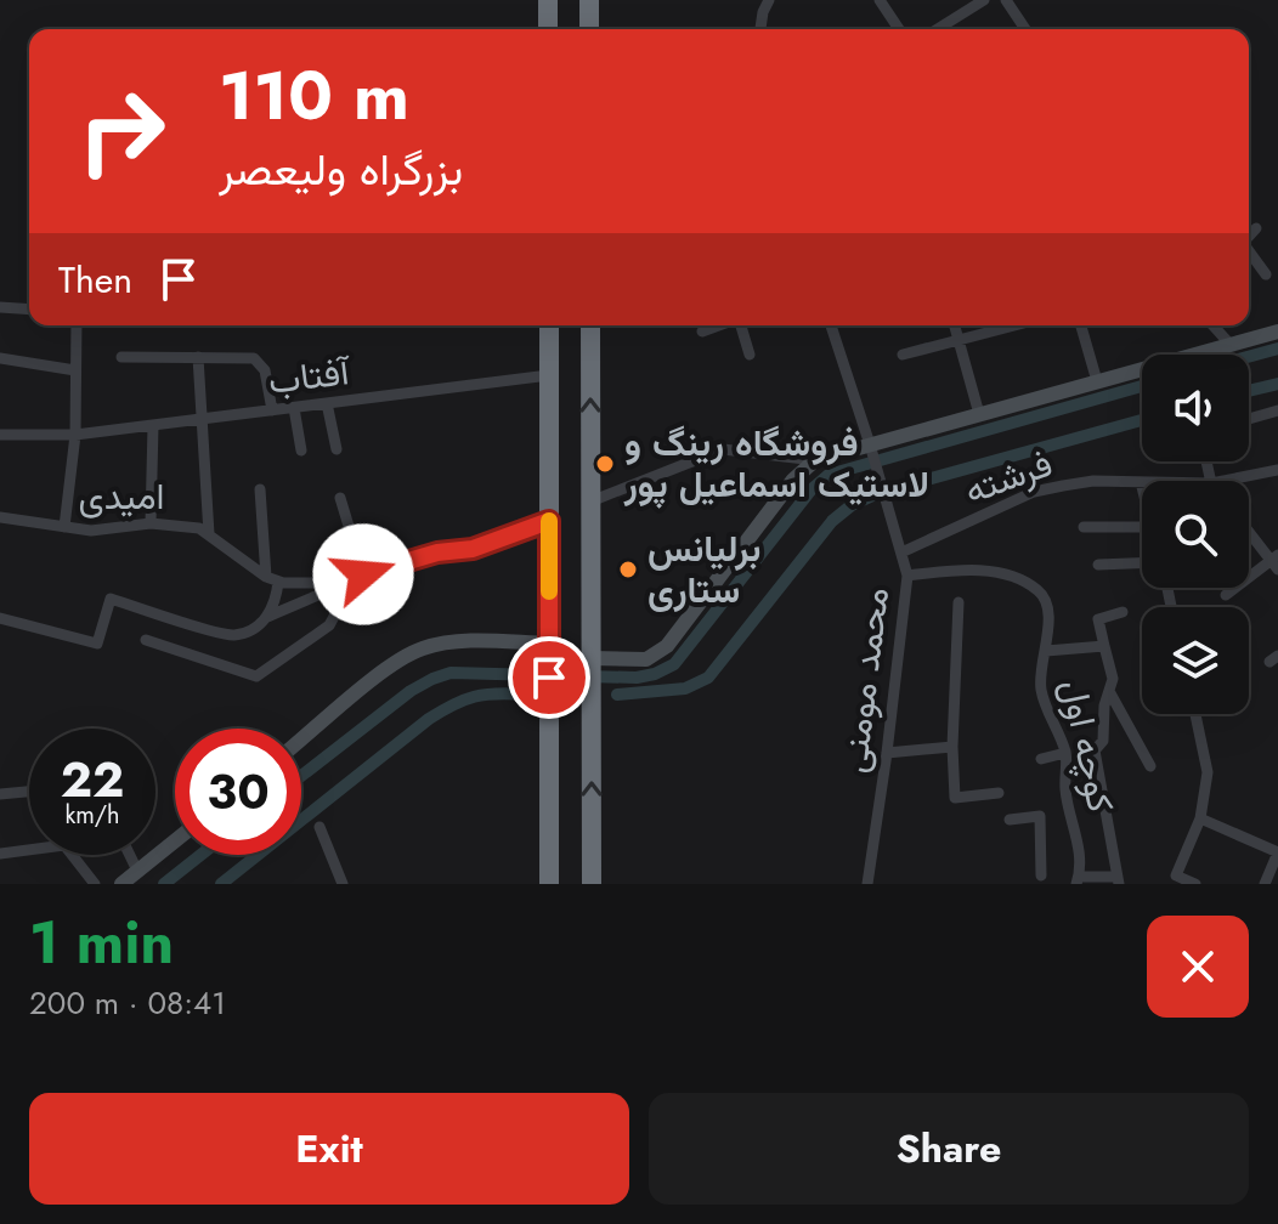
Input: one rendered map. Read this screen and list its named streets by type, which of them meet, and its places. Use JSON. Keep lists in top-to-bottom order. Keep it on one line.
{"streets":{"street":["آفتاب","فرشته","امیدی","محمد مومنی","کوچه اول"]},"crossings":[["فرشته","محمد مومنی"],["محمد مومنی","کوچه اول"]],"places":["فروشگاه رینگ و لاستیک اسماعیل پور","برلیانس ستاری"],"page":{"turn":["110 m","بزرگراه ولیعصر"],"then":"Then","speed":"22 km/h","limit":"30","heading":["1 min","200 m · 08:41"],"buttons":["Exit","Share"]}}
